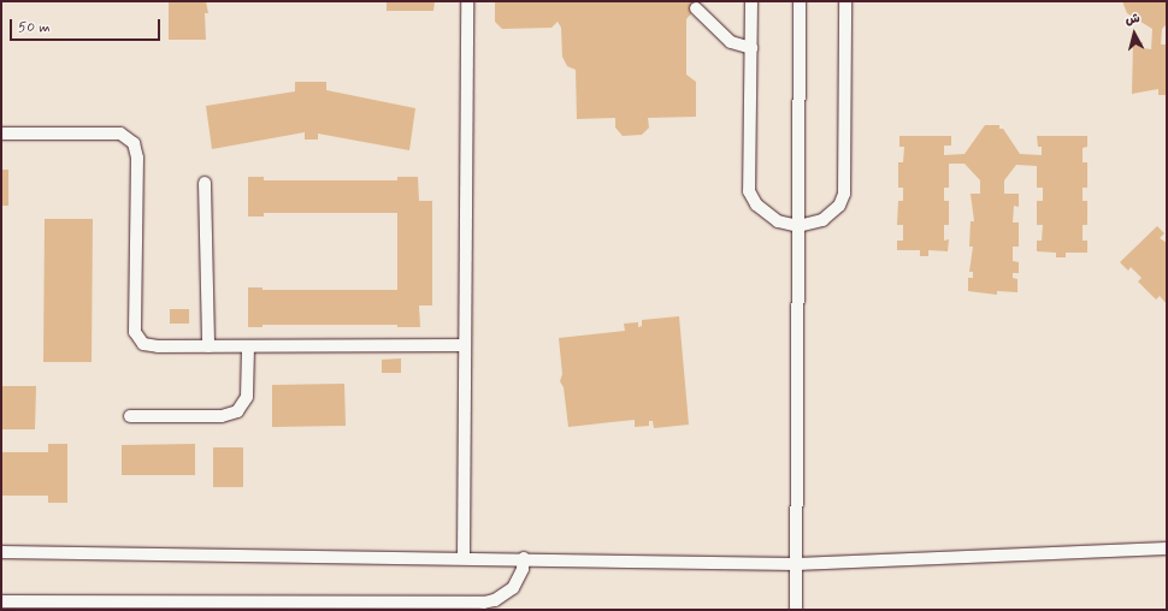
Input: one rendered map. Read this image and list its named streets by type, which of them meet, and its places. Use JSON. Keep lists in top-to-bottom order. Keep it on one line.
{"scale_bar":"50 m","north":"top"}
